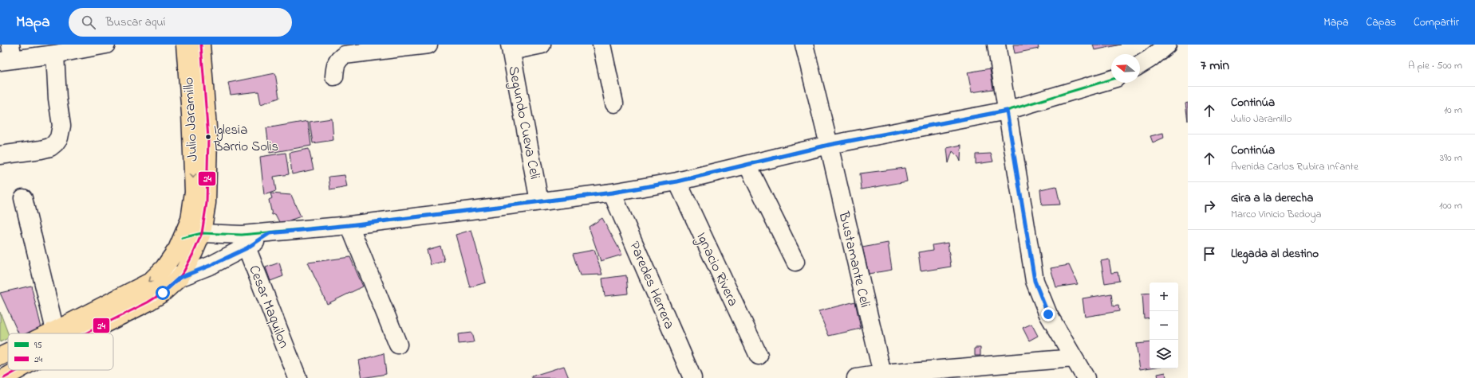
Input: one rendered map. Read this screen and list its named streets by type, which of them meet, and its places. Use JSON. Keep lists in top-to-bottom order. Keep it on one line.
{"streets":{"main road":["Julio Jaramillo"],"street":["Segundo Cueva Celi","Bustamante Celi","Ignacio Rivera","Paredes Herrera","Cesar Maquilon"]},"places":["Iglesia Barrio Solis"],"lines":["transit line 24","transit line 95"],"legend":["95","24"],"north":"left","page":{"header":"Mapa","search":"Buscar aquí","nav":["Mapa","Capas","Compartir"],"heading":["7 min","A pie · 500 m"],"list":[["Continúa","Julio Jaramillo","10 m"],["Continúa","Avenida Carlos Rubira Infante","390 m"],["Gira a la derecha","Marco Vinicio Bedoya","100 m"],"Llegada al destino"],"map_buttons":["+","−"]}}
